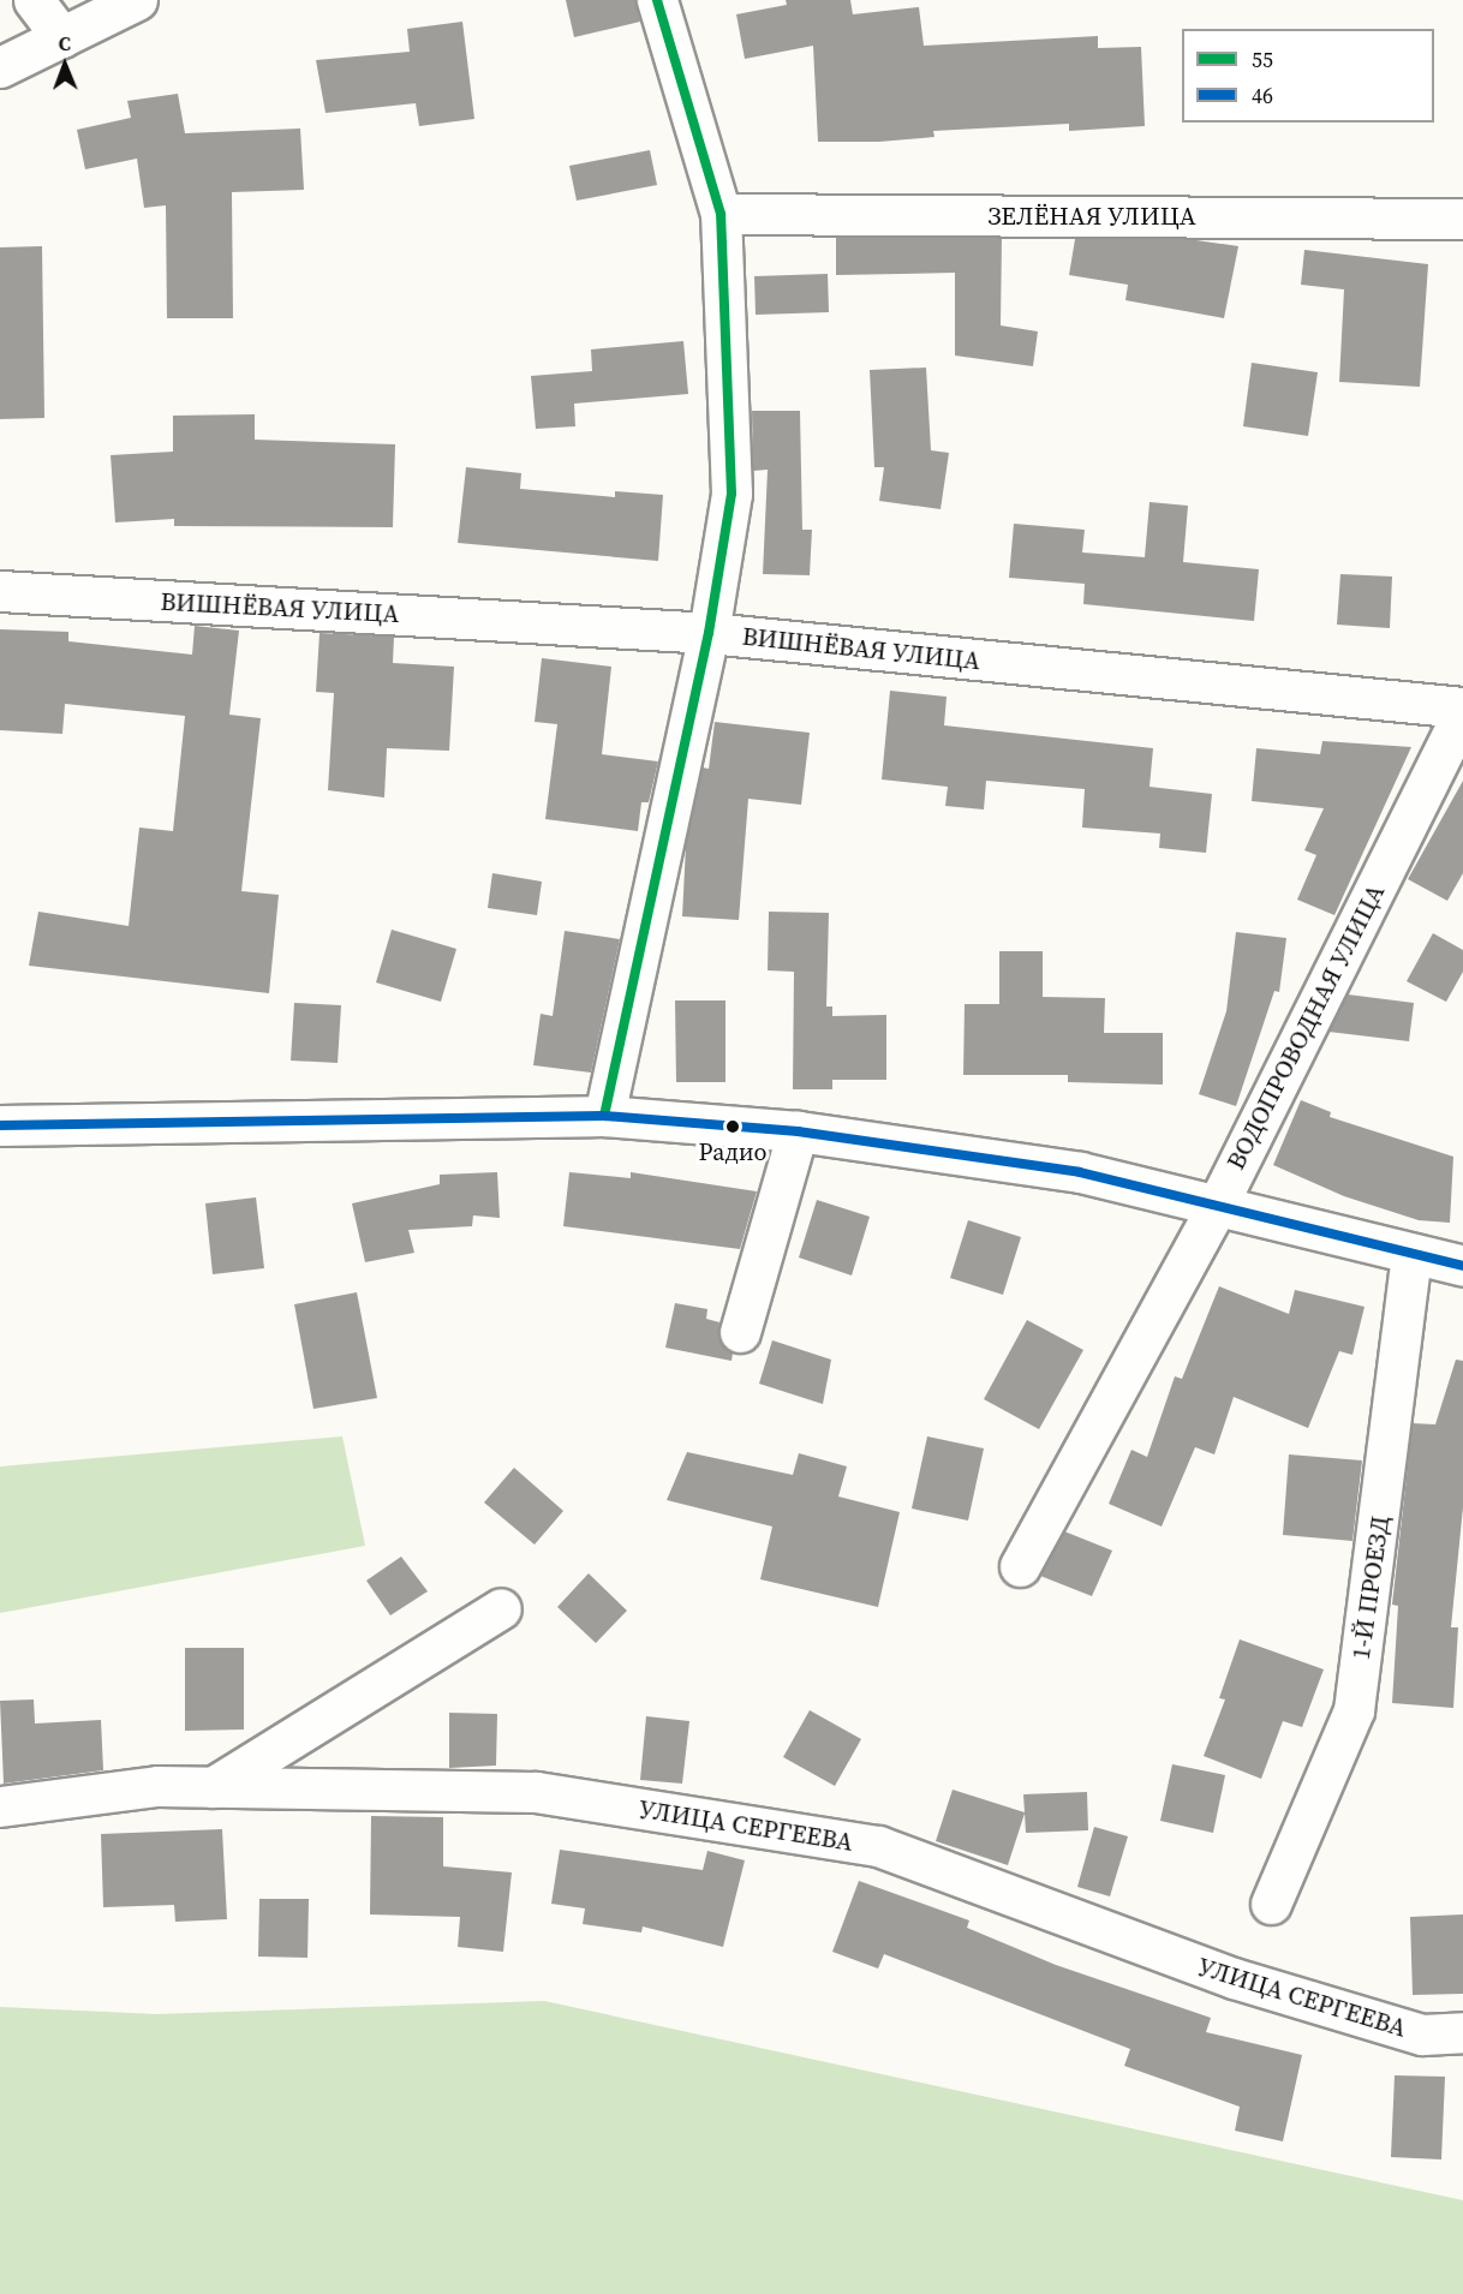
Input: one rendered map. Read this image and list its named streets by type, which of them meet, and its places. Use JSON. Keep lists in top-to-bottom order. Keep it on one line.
{"streets":{"street":["ЗЕЛЁНАЯ УЛИЦА","ВИШНЁВАЯ УЛИЦА","ВОДОПРОВОДНАЯ УЛИЦА","1-Й ПРОЕЗД","УЛИЦА СЕРГЕЕВА"]},"crossings":[["ВИШНЁВАЯ УЛИЦА","ВОДОПРОВОДНАЯ УЛИЦА"]],"places":["Радио"],"lines":["transit line 55","transit line 46"],"legend":["55","46"],"north":"top"}
